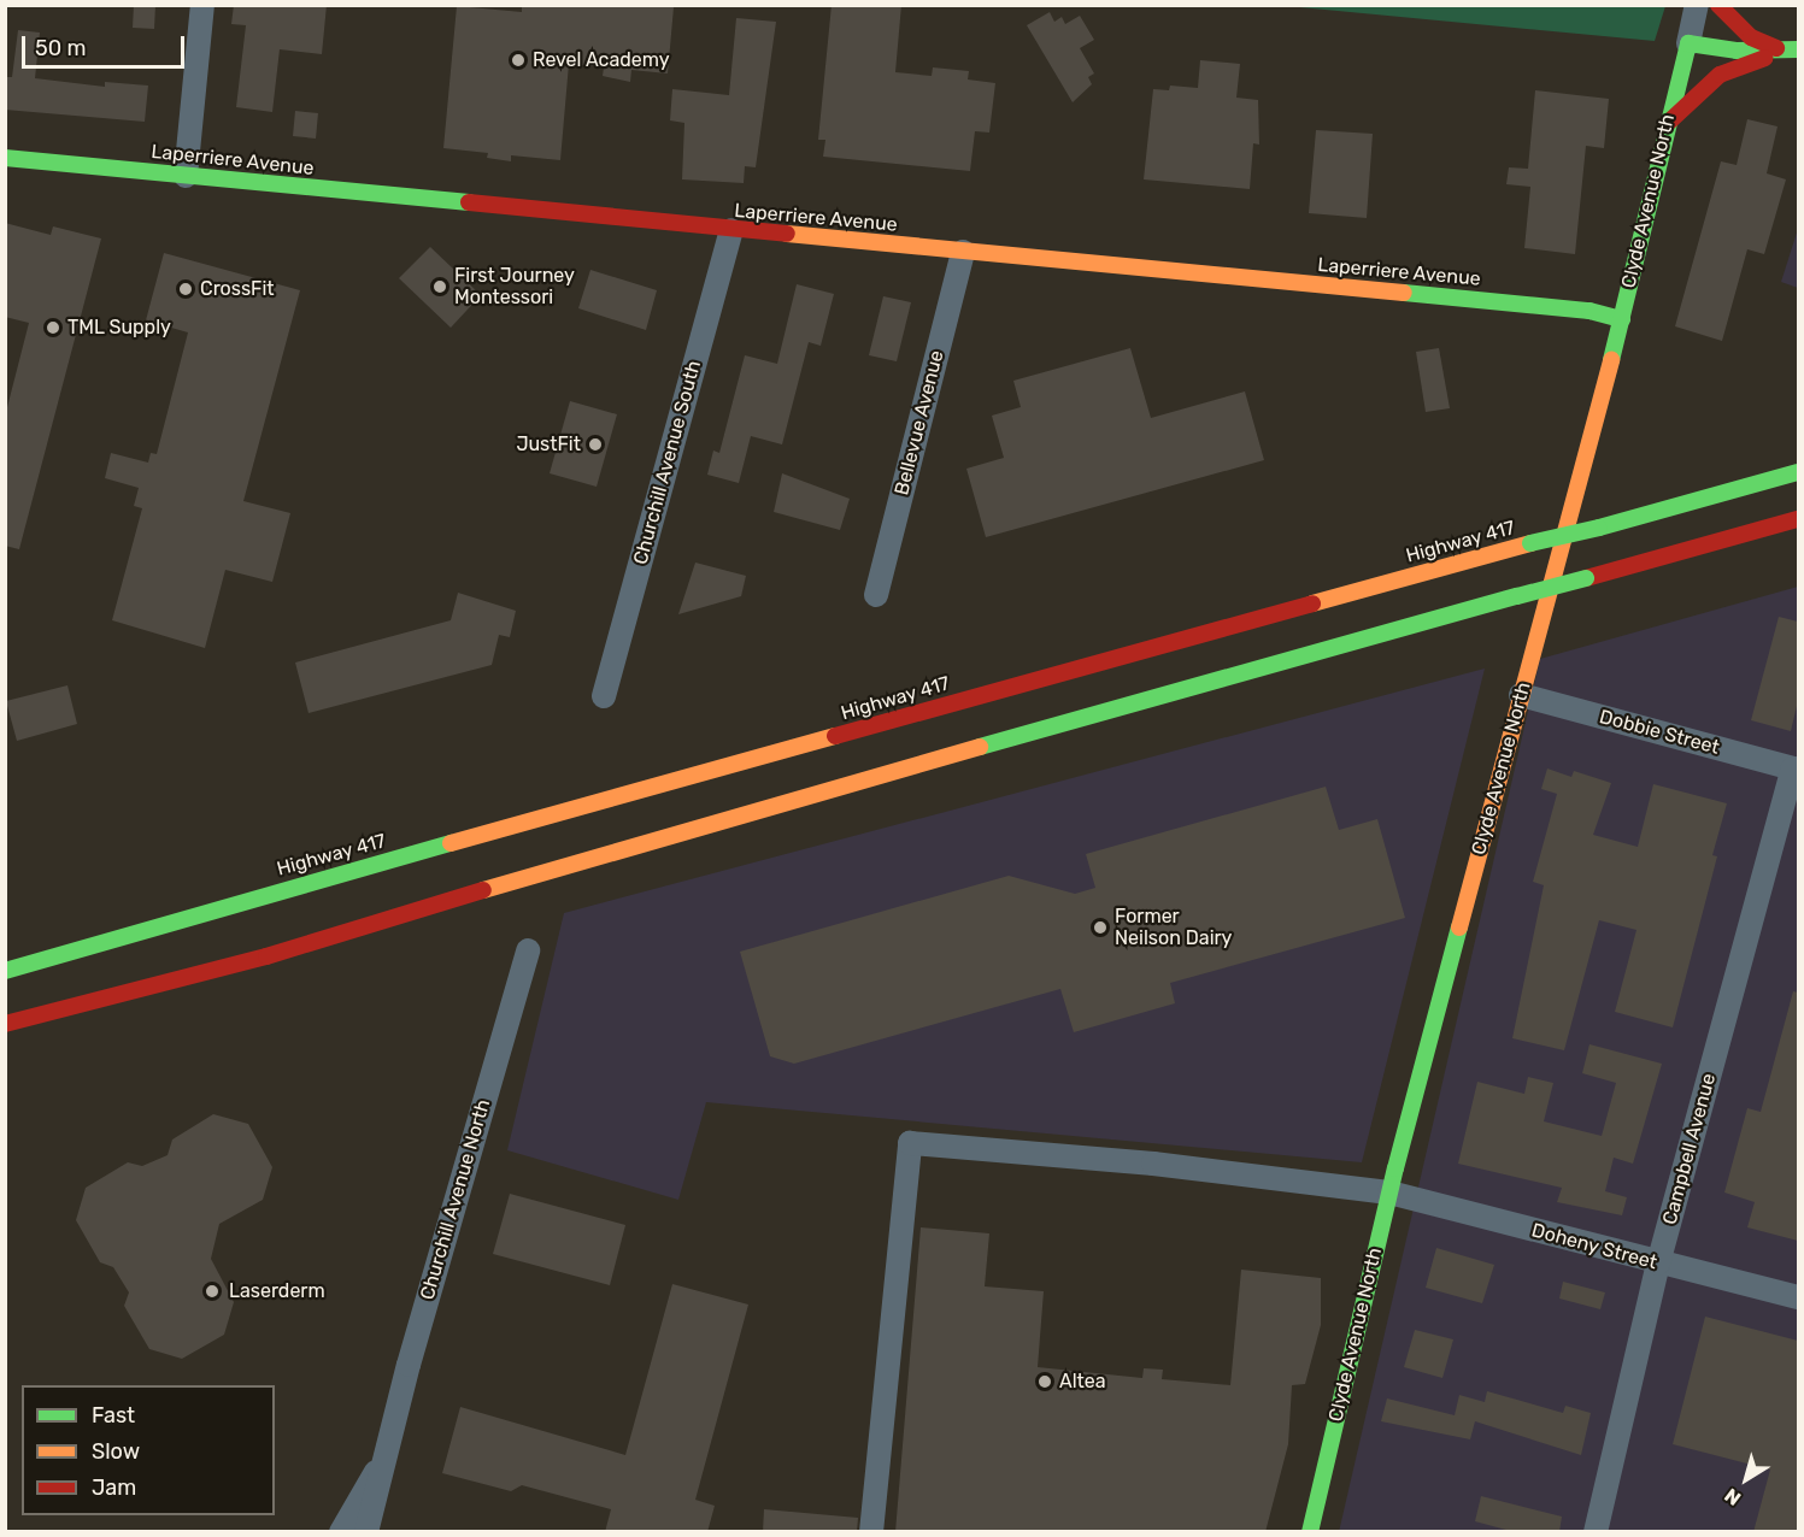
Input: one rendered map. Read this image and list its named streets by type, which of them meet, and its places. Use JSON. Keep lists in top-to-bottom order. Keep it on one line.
{"streets":{"main road":["Laperriere Avenue","Clyde Avenue North","Highway 417"],"street":["Bellevue Avenue","Churchill Avenue South","Dobbie Street","Campbell Avenue","Churchill Avenue North","Doheny Street"]},"crossings":[["Laperriere Avenue","Clyde Avenue North"],["Laperriere Avenue","Bellevue Avenue"],["Laperriere Avenue","Churchill Avenue South"],["Clyde Avenue North","Dobbie Street"],["Clyde Avenue North","Doheny Street"],["Dobbie Street","Campbell Avenue"],["Campbell Avenue","Doheny Street"]],"places":["Revel Academy","First Journey Montessori","CrossFit","TML Supply","JustFit","Former Neilson Dairy","Laserderm","Altea"],"legend":["Fast","Slow","Jam"],"scale_bar":"50 m","north":"bottom left"}
